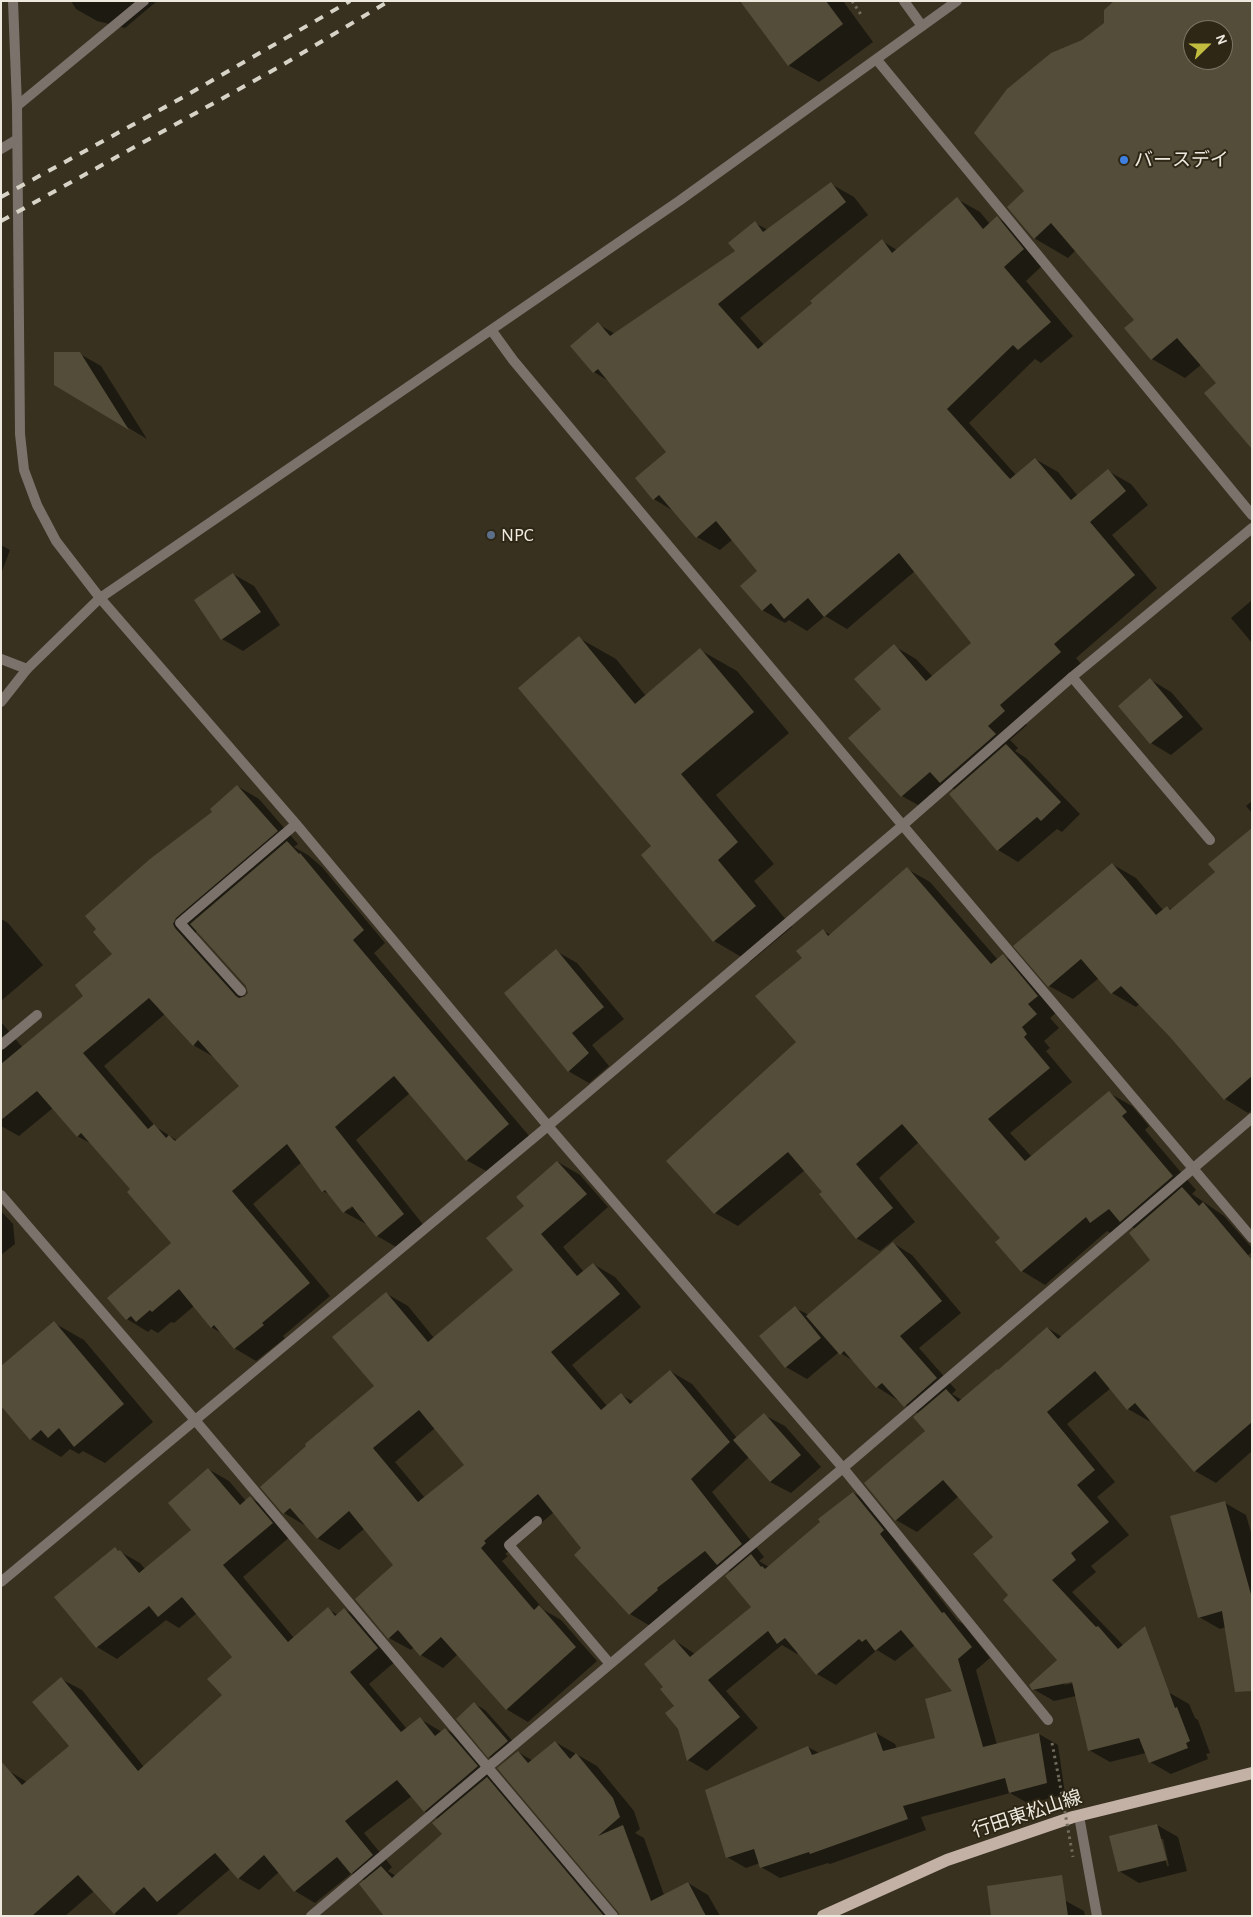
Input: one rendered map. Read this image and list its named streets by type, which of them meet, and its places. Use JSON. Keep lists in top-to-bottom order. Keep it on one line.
{"streets":{"main road":["行田東松山線"]},"places":["バースデイ","NPC"],"north":"right"}
